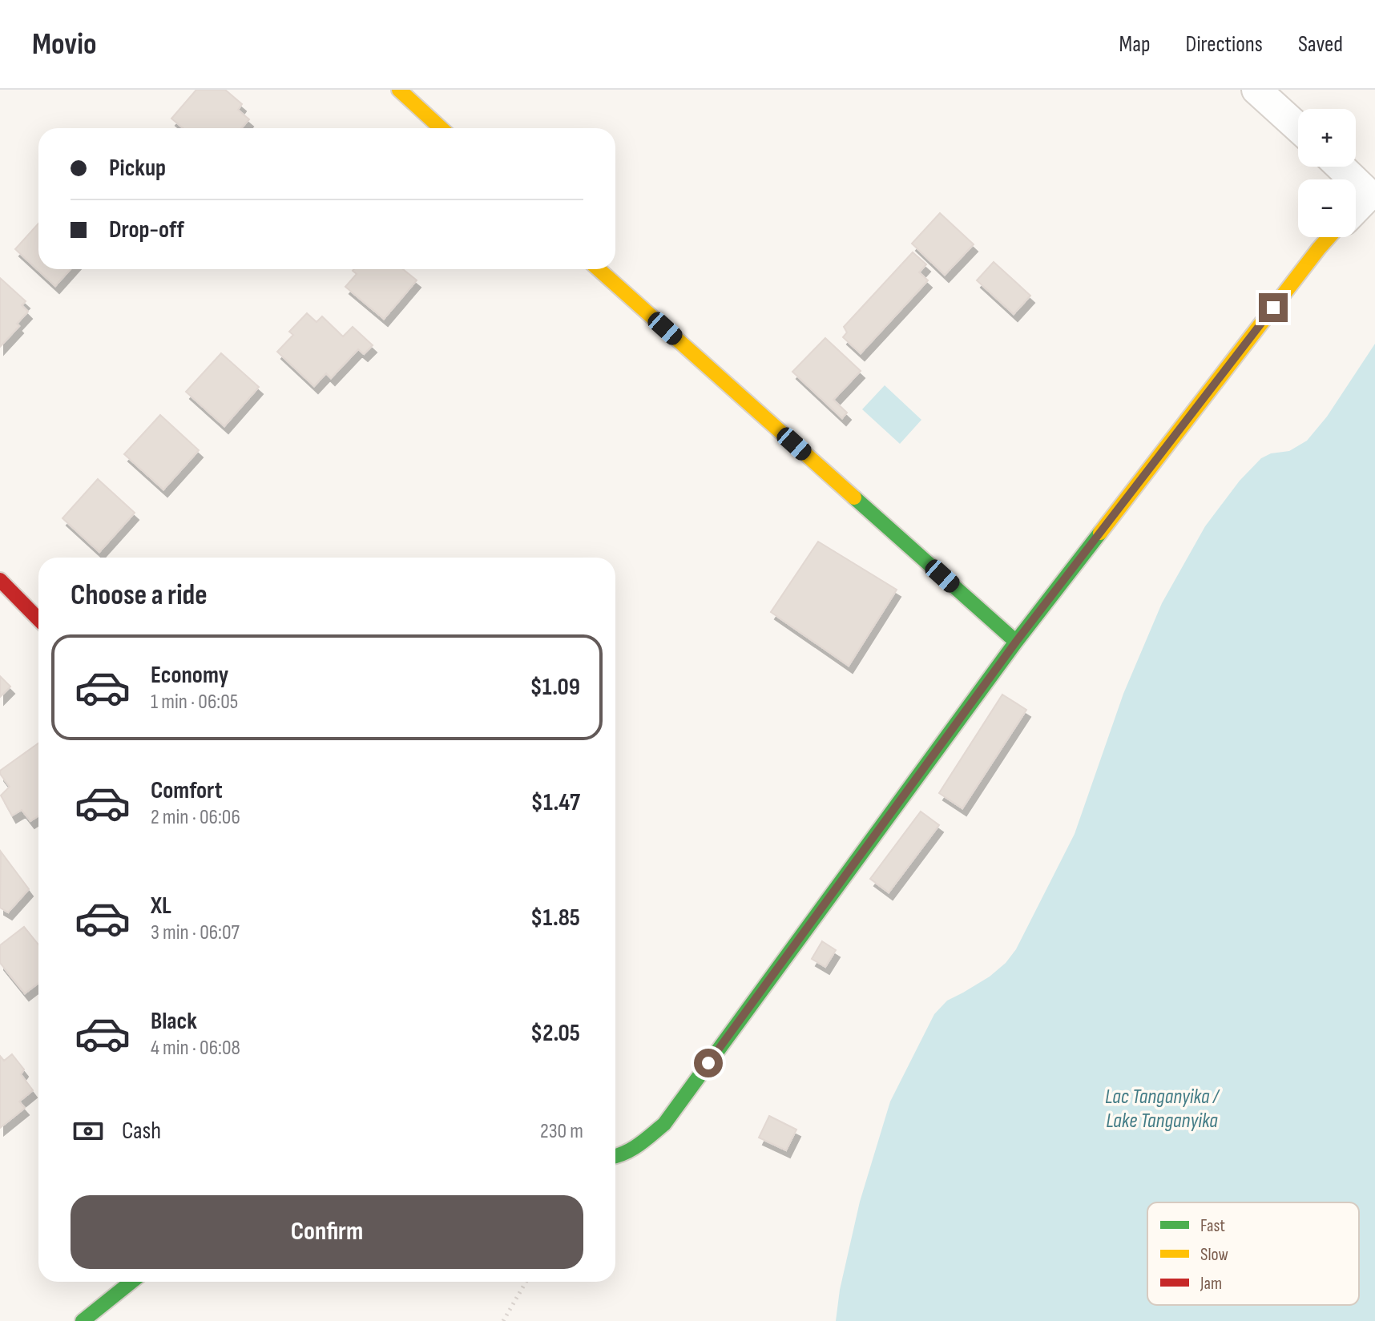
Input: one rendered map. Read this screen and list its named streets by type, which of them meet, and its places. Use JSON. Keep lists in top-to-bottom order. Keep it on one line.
{"water":["Lac Tanganyika / Lake Tanganyika"],"legend":["Fast","Slow","Jam"],"page":{"header":"Movio","nav":["Map","Directions","Saved"],"map_buttons":["+","−"],"banner":["Pickup","Drop-off"],"heading":"Choose a ride","list":[{"name":"Economy","note":"1 min · 06:05","value":"$1.09"},{"name":"Comfort","note":"2 min · 06:06","value":"$1.47"},{"name":"XL","note":"3 min · 06:07","value":"$1.85"},{"name":"Black","note":"4 min · 06:08","value":"$2.05"}],"pay":["Cash","230 m"],"buttons":"Confirm"}}
